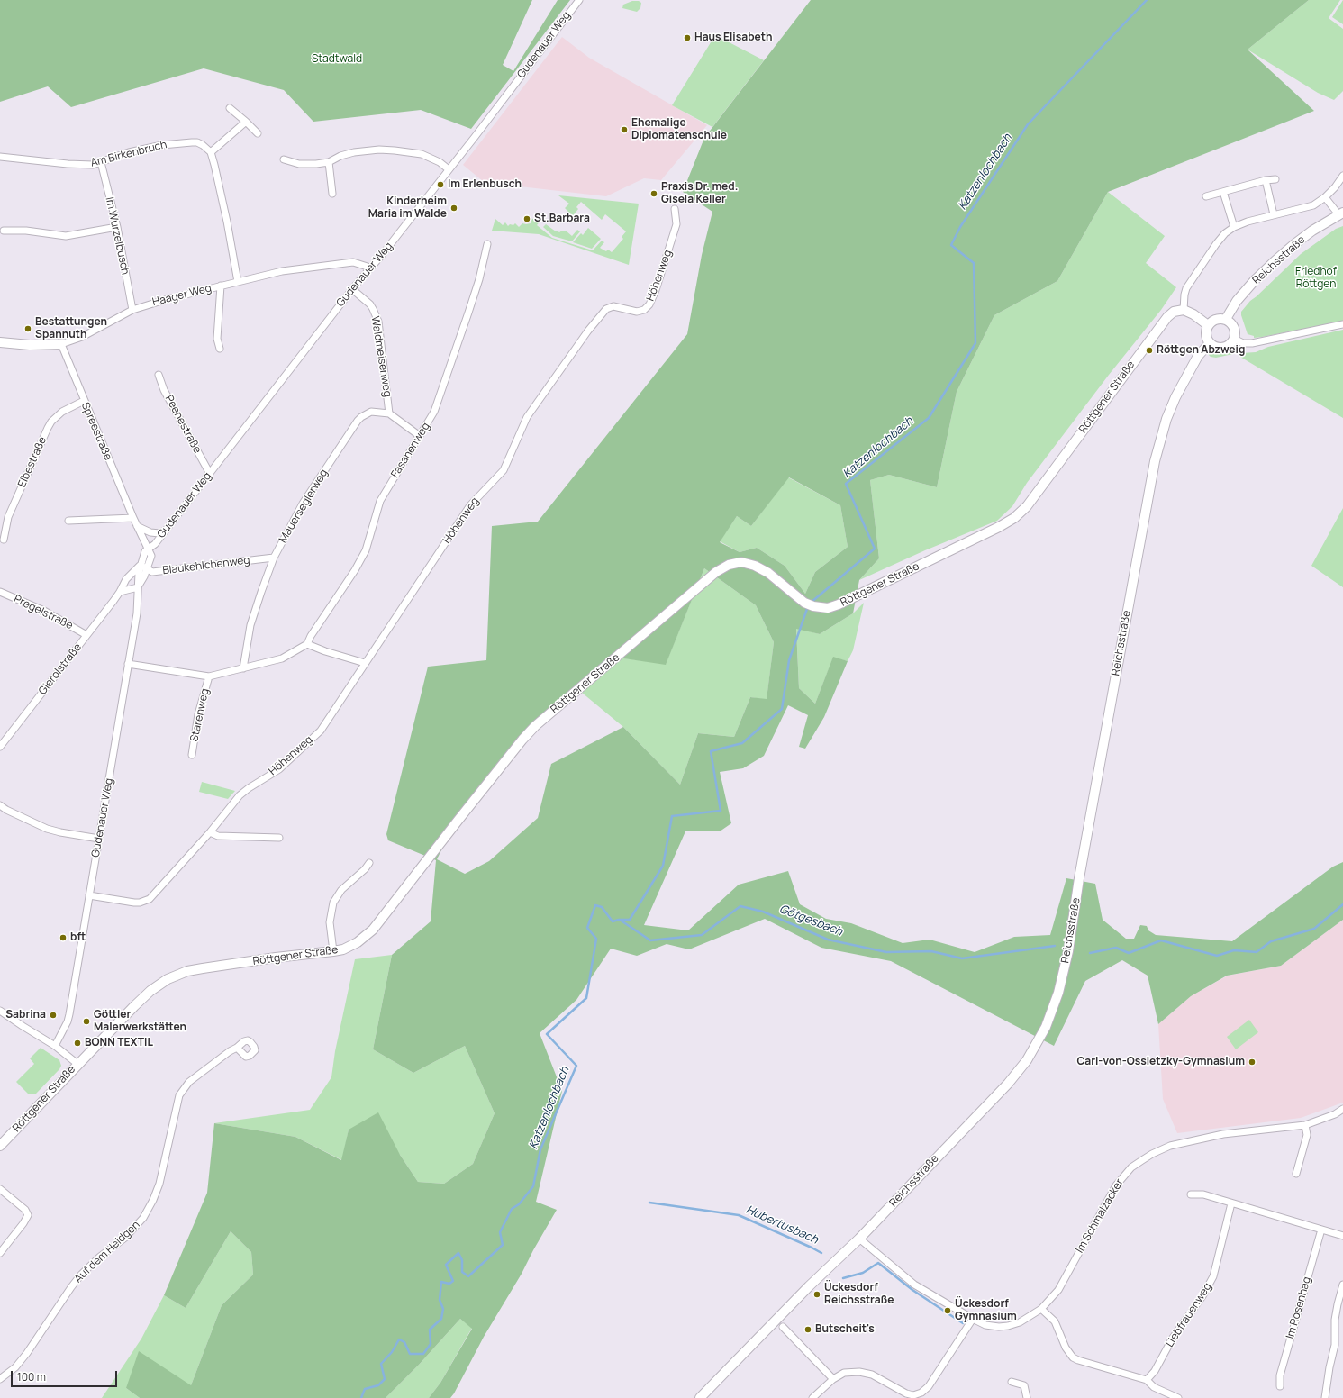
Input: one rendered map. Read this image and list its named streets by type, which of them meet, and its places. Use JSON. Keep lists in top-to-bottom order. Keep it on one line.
{"streets":{"street":["Gudenauer Weg","Am Birkenbruch","Im Wurzelbusch","Reichsstraße","Höhenweg","Haager Weg","Waldmeisenweg","Röttgener Straße","Peenestraße","Spreestraße","Fasanenweg","Elbestraße","Mauerseglerweg","Blaukehlchenweg","Pregelstraße","Gierolstraße","Starenweg","Im Schmalzacker","Auf dem Heidgen","Im Rosenhag","Liebfrauenweg"]},"crossings":[["Gudenauer Weg","Höhenweg"],["Gudenauer Weg","Haager Weg"],["Gudenauer Weg","Waldmeisenweg"],["Gudenauer Weg","Peenestraße"],["Gudenauer Weg","Spreestraße"],["Gudenauer Weg","Blaukehlchenweg"],["Gudenauer Weg","Gierolstraße"],["Am Birkenbruch","Im Wurzelbusch"],["Im Wurzelbusch","Haager Weg"],["Reichsstraße","Im Schmalzacker"],["Haager Weg","Spreestraße"],["Waldmeisenweg","Mauerseglerweg"],["Spreestraße","Elbestraße"],["Mauerseglerweg","Blaukehlchenweg"],["Blaukehlchenweg","Gierolstraße"],["Pregelstraße","Gierolstraße"]],"water":["Katzenlochbach","Götgesbach","Hubertusbach"],"parks":["Stadtwald","Friedhof Röttgen"],"places":["Haus Elisabeth","Ehemalige Diplomatenschule","Im Erlenbusch","Praxis Dr. med. Gisela Keller","Kinderheim Maria im Walde","St.Barbara","Bestattungen Spannuth","Röttgen Abzweig","bft","Sabrina","Göttler Malerwerkstätten","BONN TEXTIL","Carl-von-Ossietzky-Gymnasium","Ückesdorf Reichsstraße","Ückesdorf Gymnasium","Butscheit's"],"scale_bar":"100 m"}
